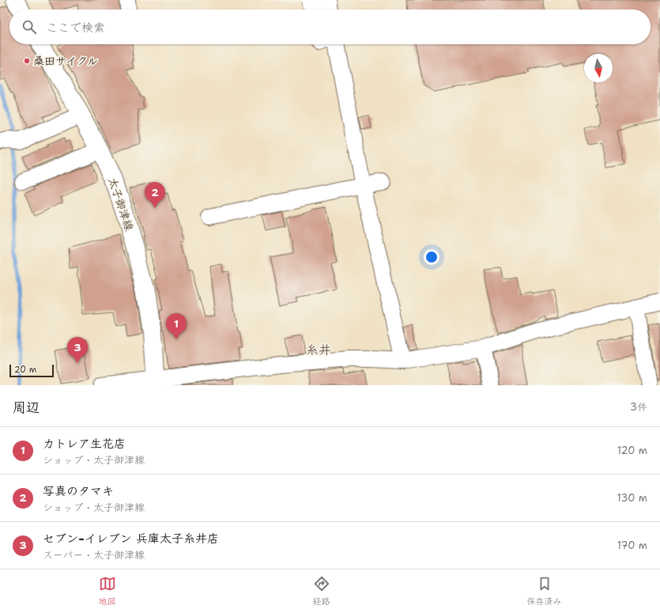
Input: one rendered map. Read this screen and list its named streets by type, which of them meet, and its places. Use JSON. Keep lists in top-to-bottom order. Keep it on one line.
{"streets":{"main road":["太子御津線"]},"districts":["糸井"],"places":["桑田サイクル"],"scale_bar":"20 m","north":"bottom","page":{"search":"ここで検索","pins":["2","1","3"],"scale":"20 m","heading":["周辺","3件"],"list":[{"mark":"1","name":"カトレア生花店","note":"ショップ · 太子御津線","value":"120 m"},{"mark":"2","name":"写真のタマキ","note":"ショップ · 太子御津線","value":"130 m"},{"mark":"3","name":"セブン-イレブン 兵庫太子糸井店","note":"スーパー · 太子御津線","value":"170 m"}],"nav":["地図","経路","保存済み"]}}
